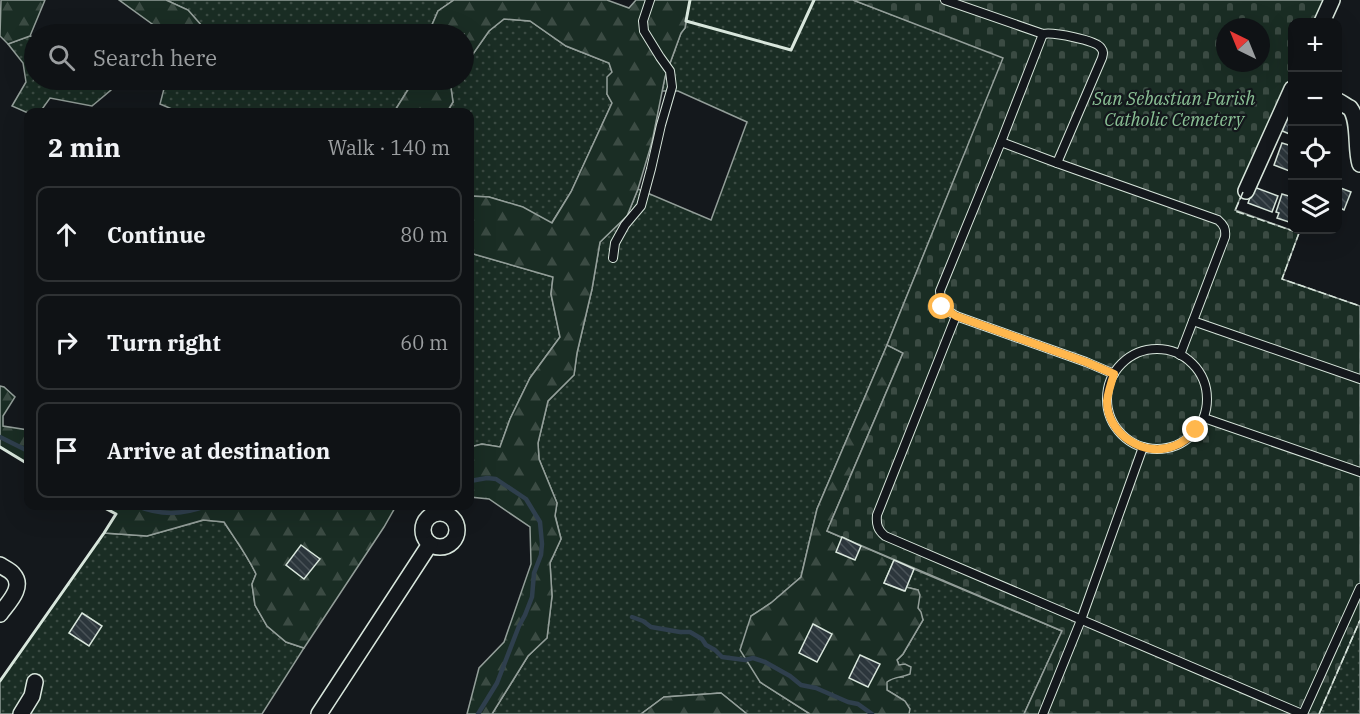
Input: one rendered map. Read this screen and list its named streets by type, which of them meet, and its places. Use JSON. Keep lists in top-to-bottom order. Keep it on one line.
{"parks":["San Sebastian Parish Catholic Cemetery"],"north":"top left","page":{"map_buttons":["+","−"],"search":"Search here","heading":["2 min","Walk · 140 m"],"list":[["Continue","80 m"],["Turn right","60 m"],"Arrive at destination"]}}
